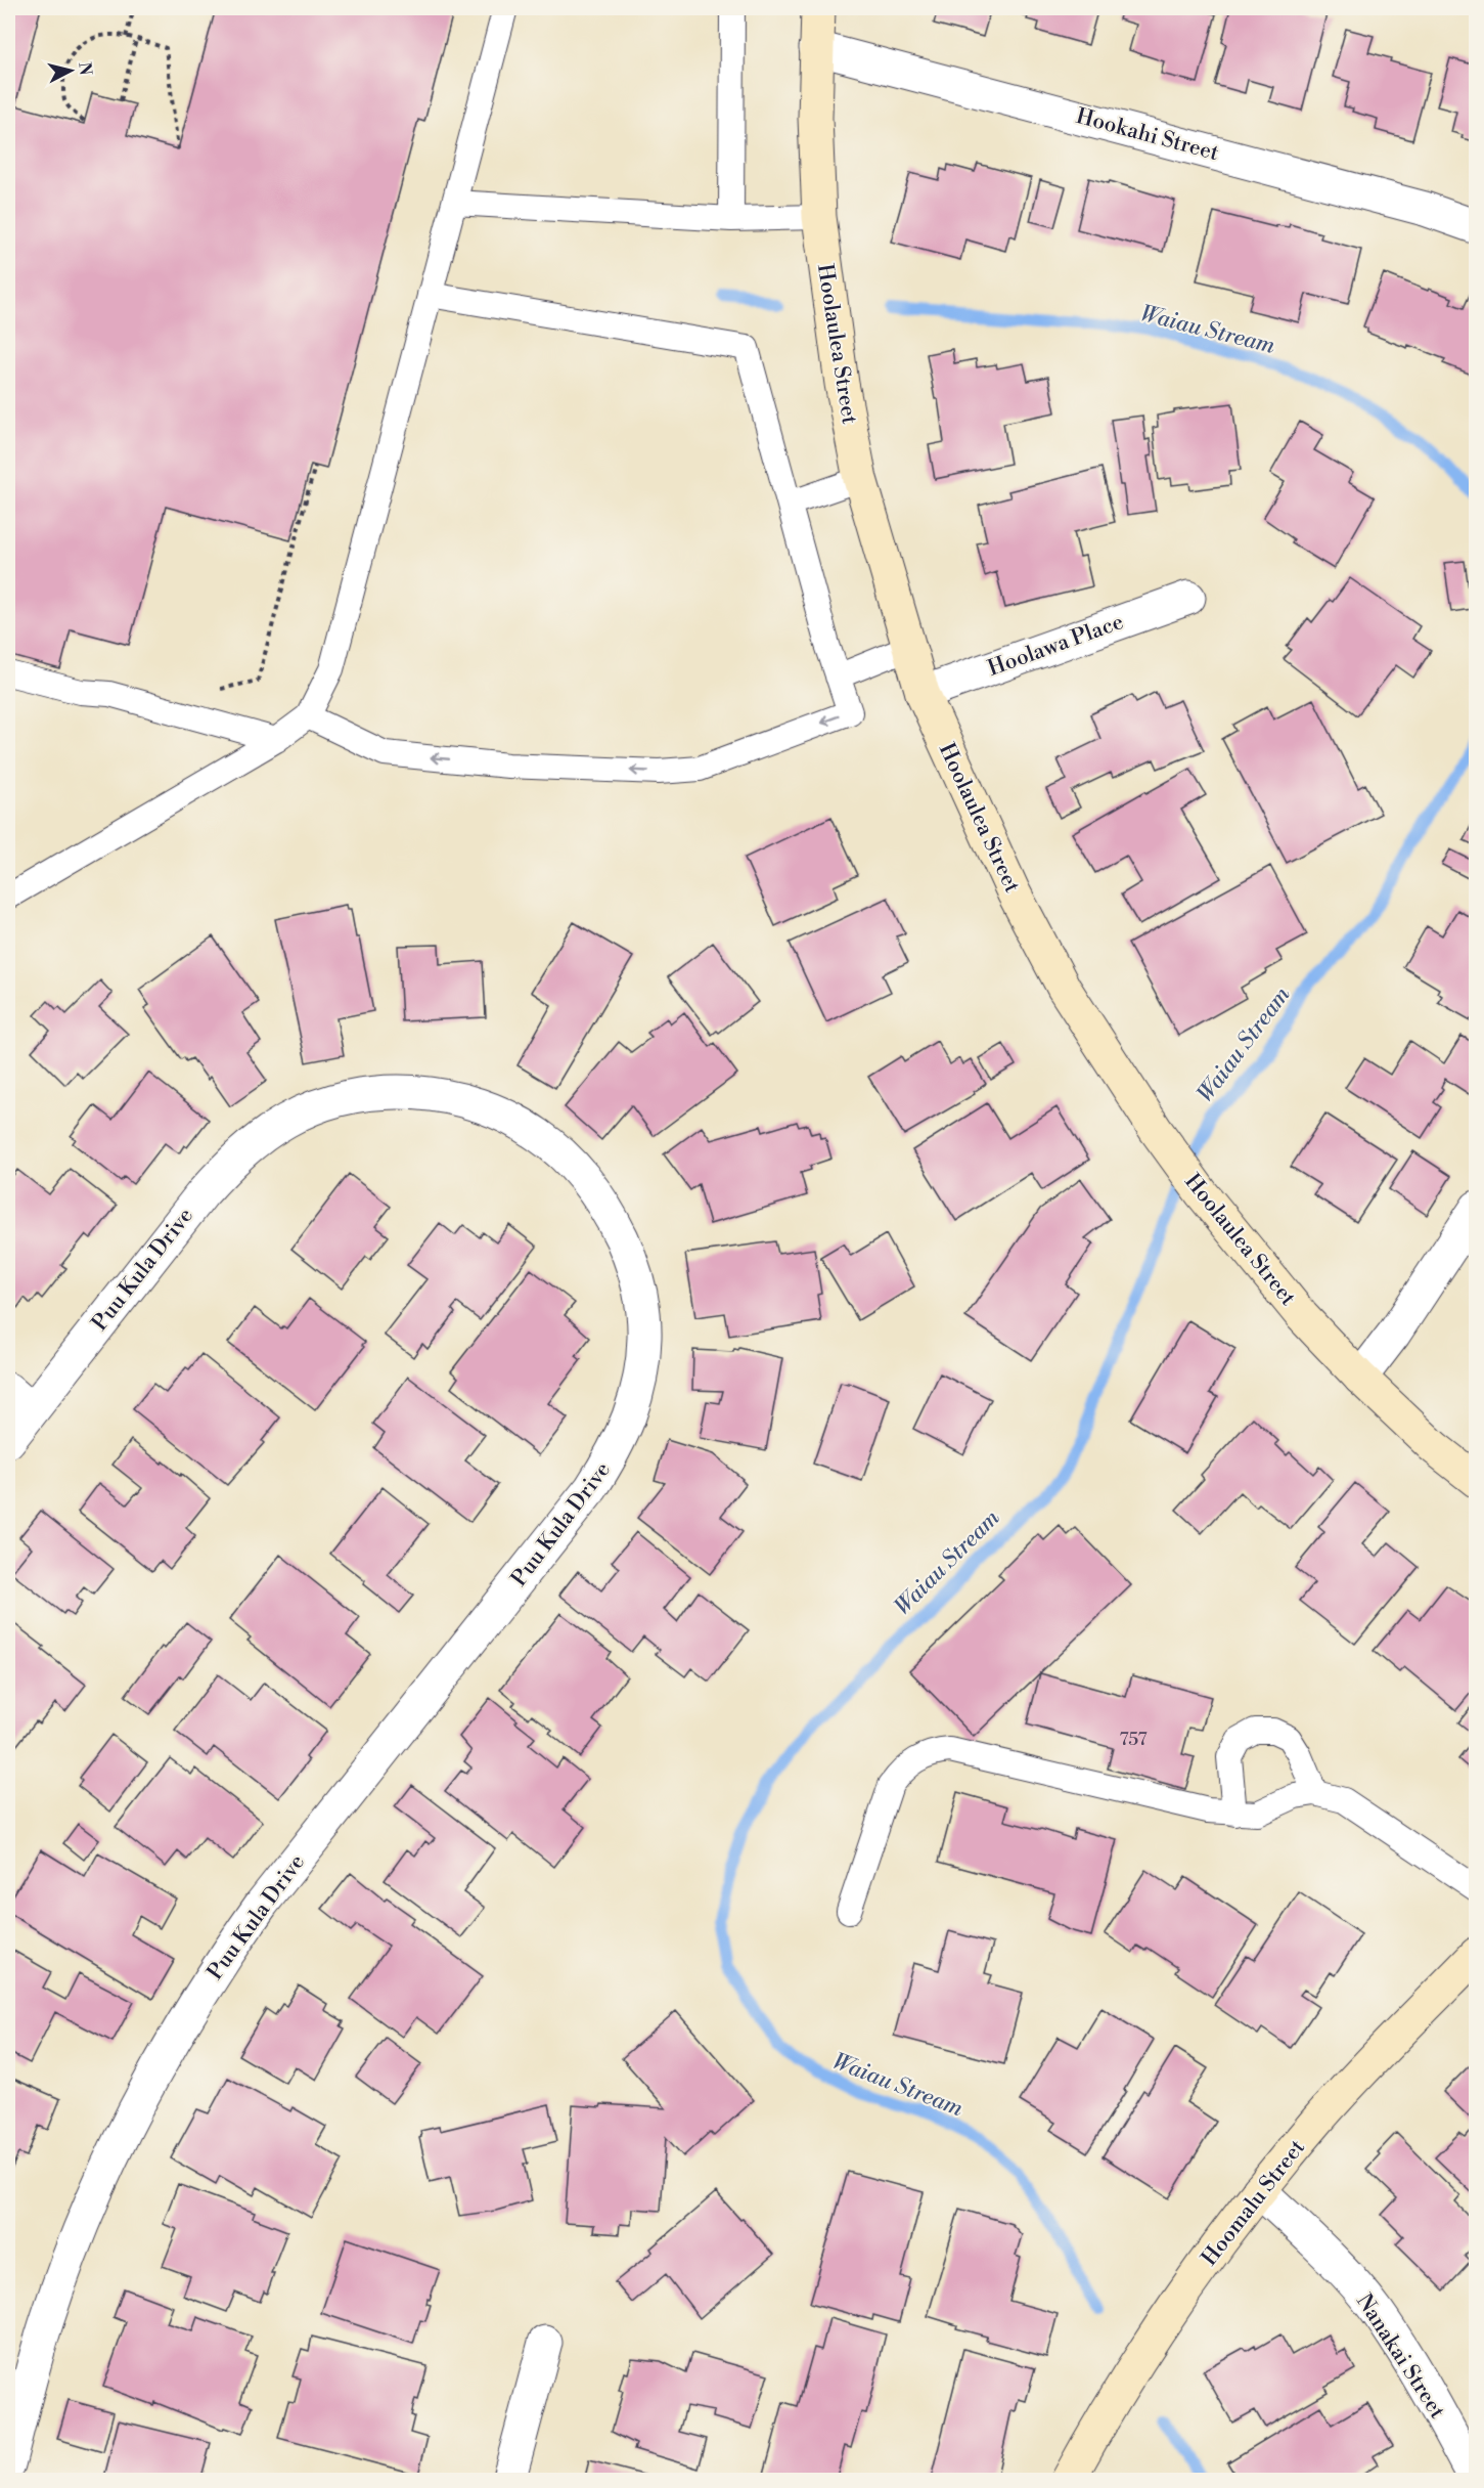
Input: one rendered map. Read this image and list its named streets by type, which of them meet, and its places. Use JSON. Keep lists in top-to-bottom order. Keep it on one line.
{"streets":{"street":["Hookahi Street","Hoolaulea Street","Hoolawa Place","Puu Kula Drive","Hoomalu Street","Nanakai Street"]},"crossings":[["Hookahi Street","Hoolaulea Street"],["Hoolaulea Street","Hoolawa Place"],["Hoomalu Street","Nanakai Street"]],"water":["Waiau Stream"],"house_numbers":["757"],"north":"right"}
